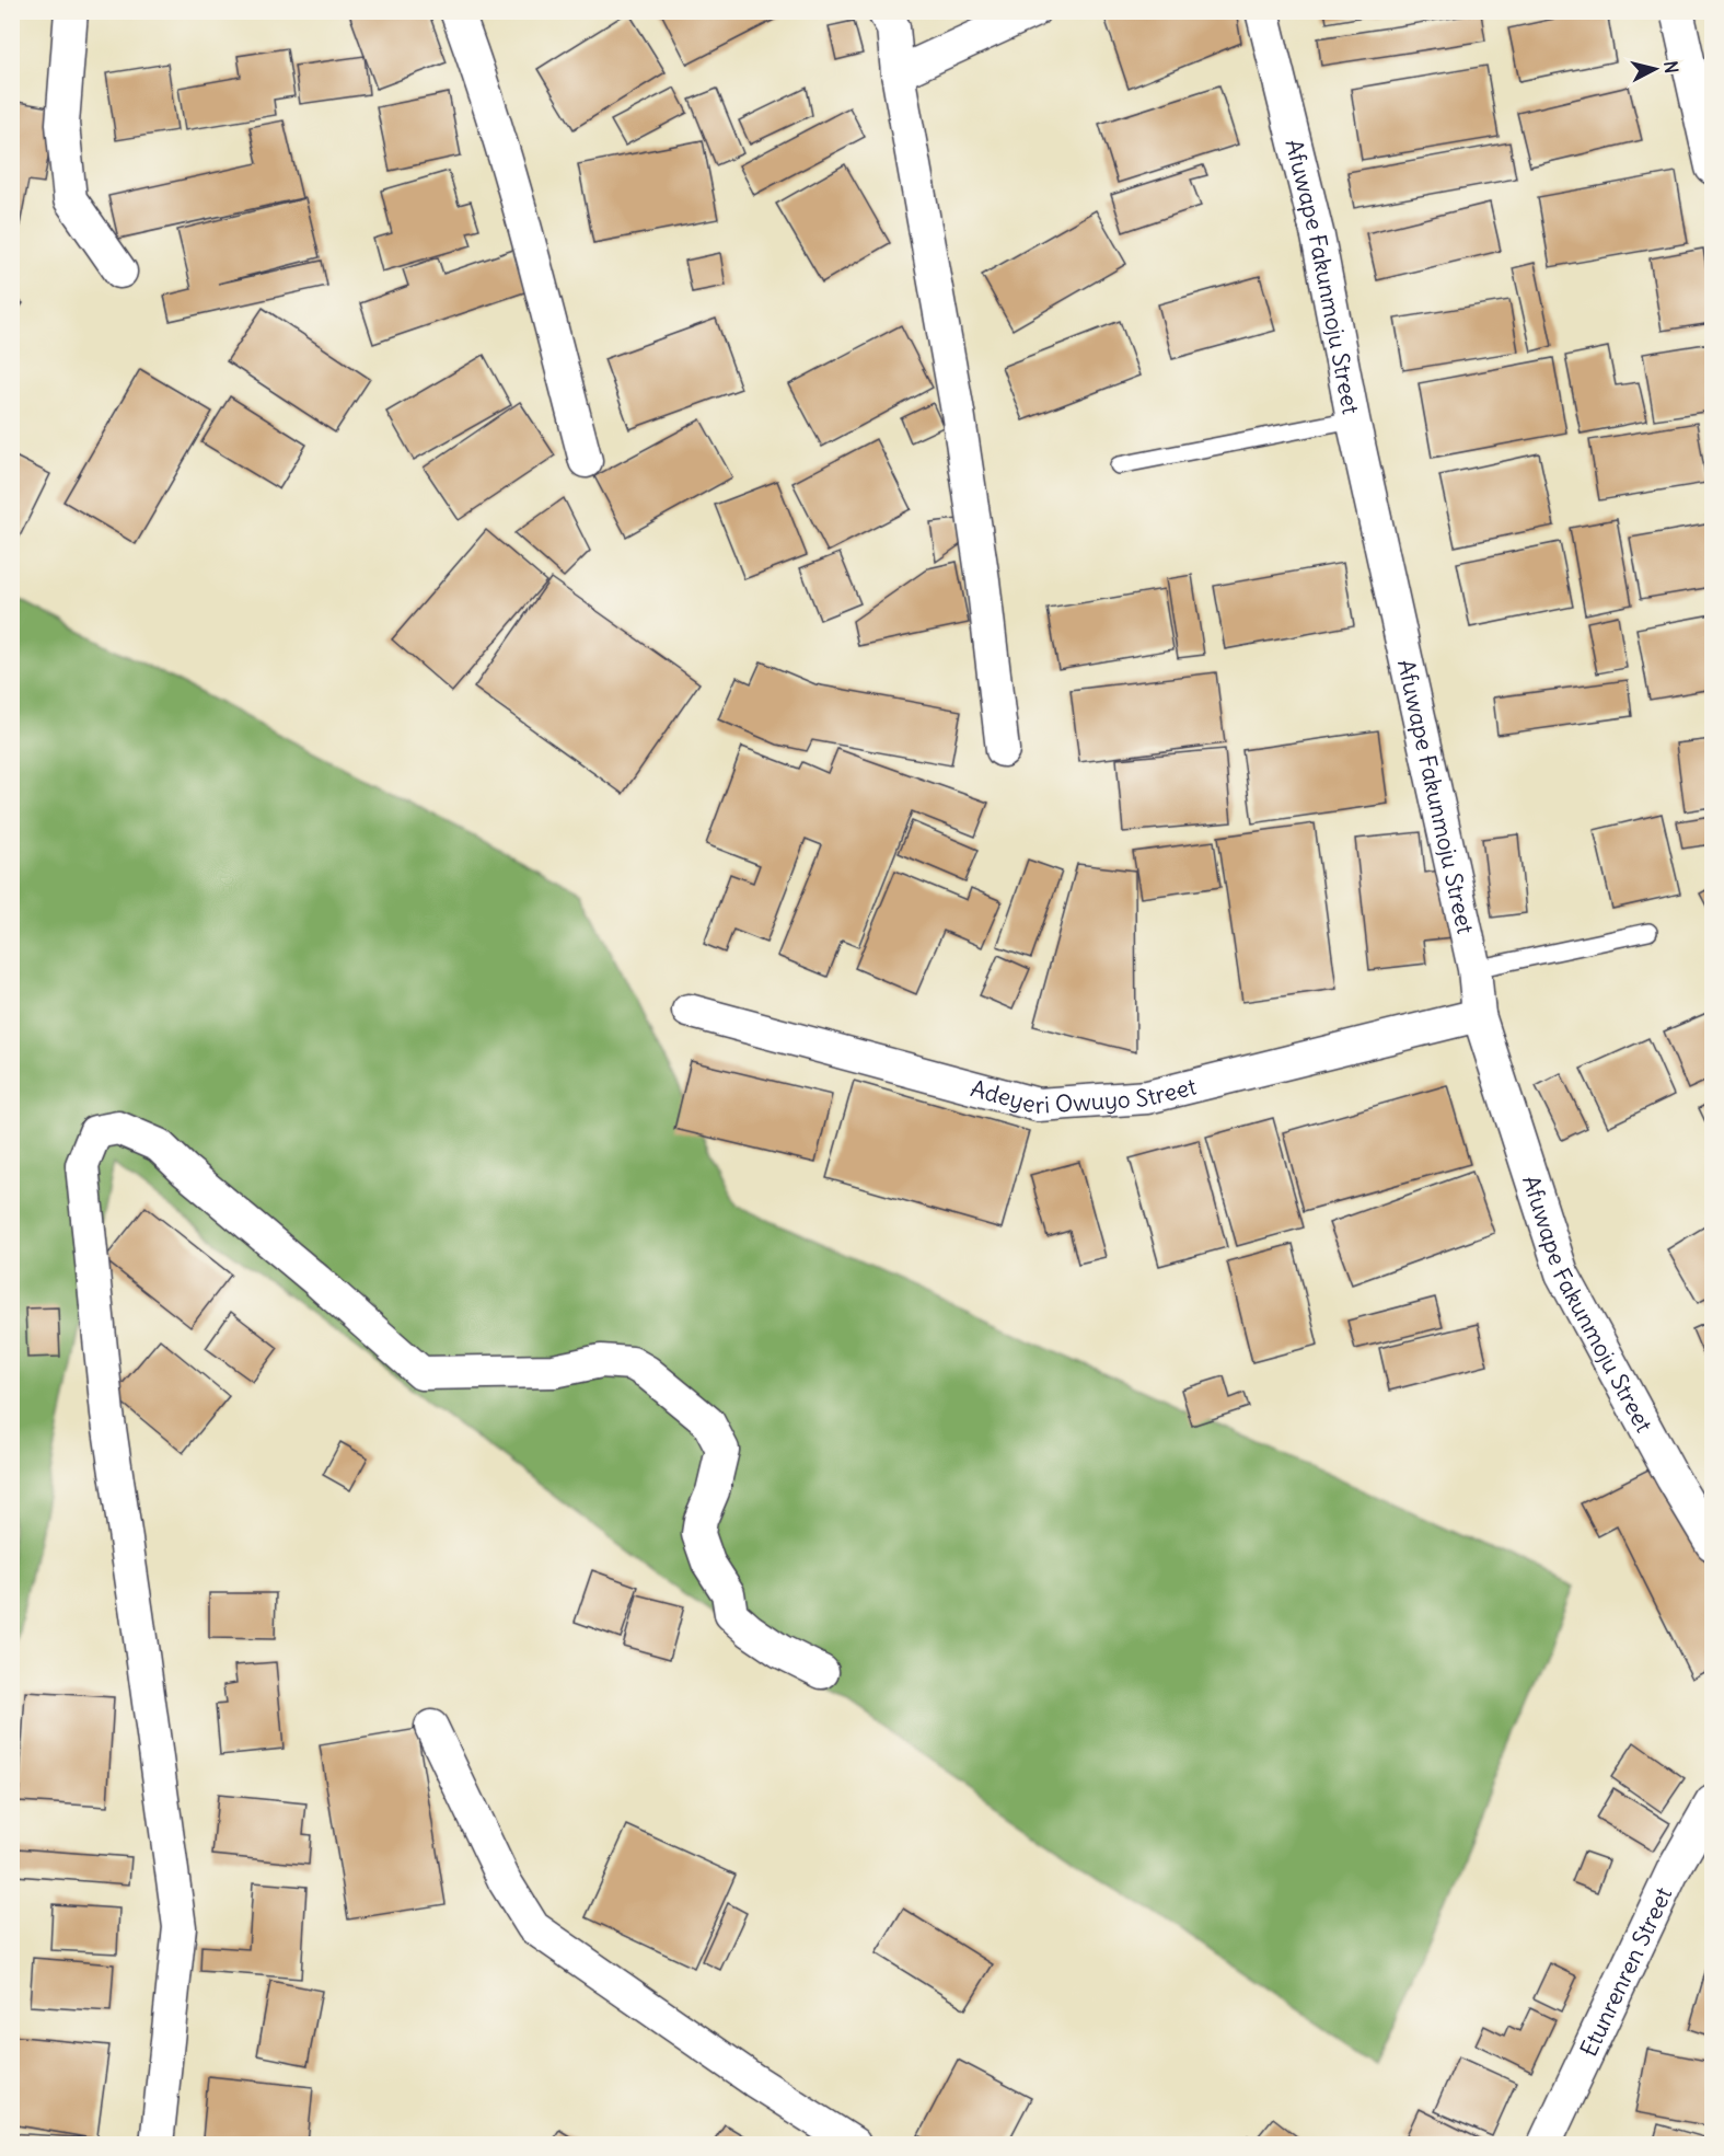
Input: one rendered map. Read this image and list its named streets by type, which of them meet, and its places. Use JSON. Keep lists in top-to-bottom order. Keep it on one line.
{"streets":{"street":["Afuwape Fakunmoju Street","Adeyeri Owuyo Street","Etunrenren Street"]},"crossings":[["Afuwape Fakunmoju Street","Adeyeri Owuyo Street"]],"north":"right"}
